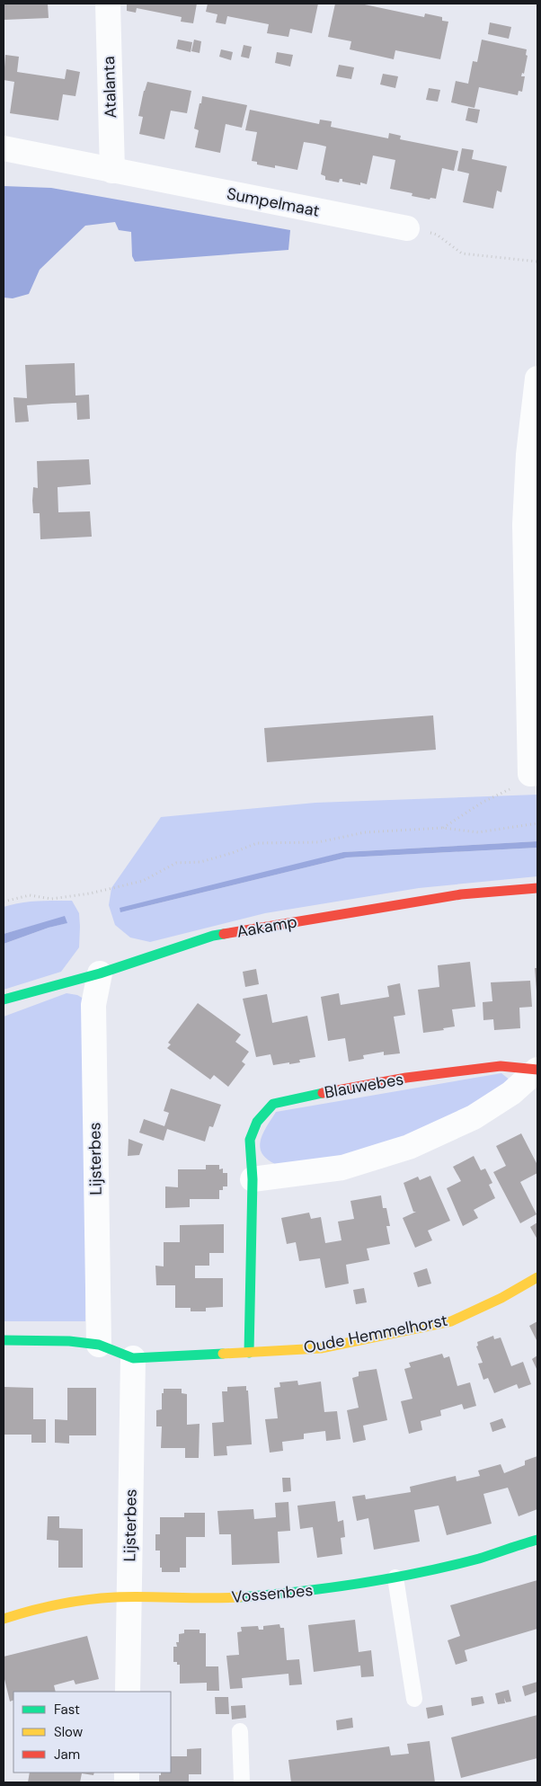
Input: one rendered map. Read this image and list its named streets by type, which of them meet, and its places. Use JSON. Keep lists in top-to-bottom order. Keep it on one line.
{"streets":{"street":["Atalanta","Sumpelmaat","Aakamp","Blauwebes","Lijsterbes","Oude Hemmelhorst","Vossenbes"]},"crossings":[["Atalanta","Sumpelmaat"],["Aakamp","Lijsterbes"],["Blauwebes","Oude Hemmelhorst"],["Lijsterbes","Oude Hemmelhorst"],["Lijsterbes","Vossenbes"]],"legend":["Fast","Slow","Jam"]}
